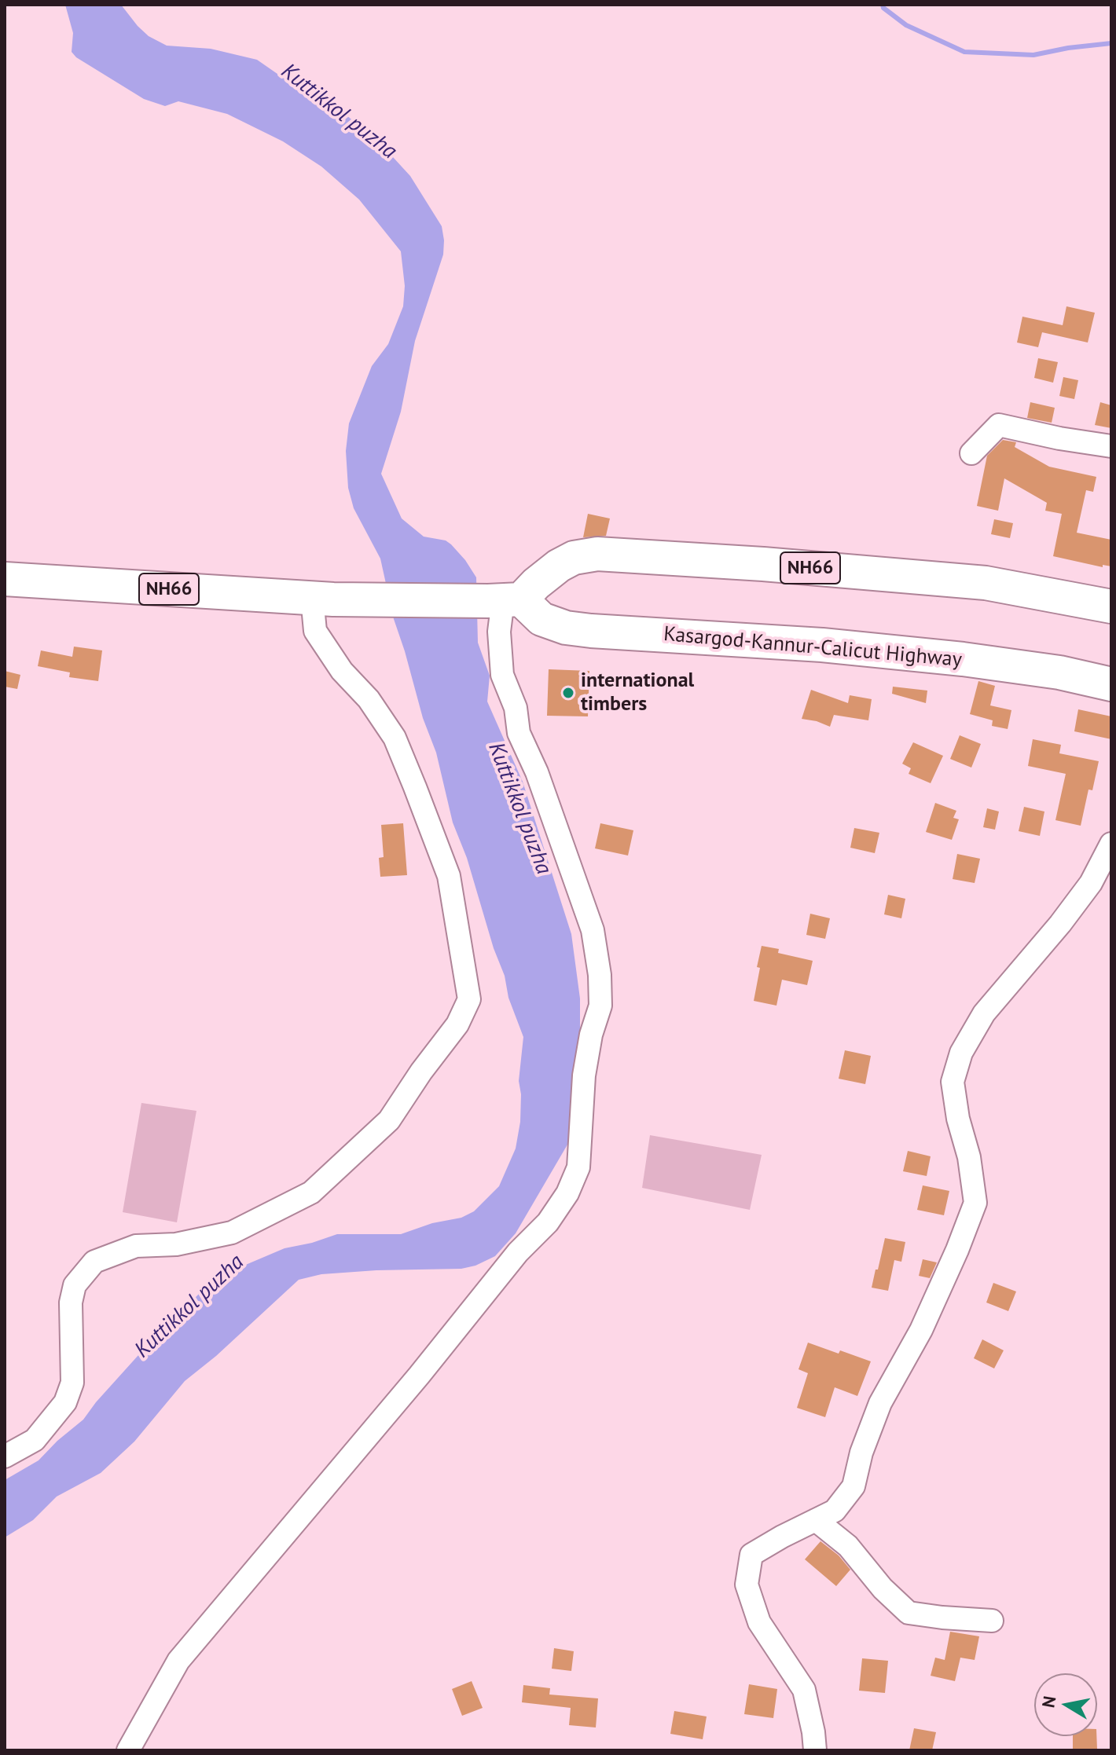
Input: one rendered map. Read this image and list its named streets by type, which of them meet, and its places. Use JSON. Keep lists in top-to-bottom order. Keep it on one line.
{"streets":{"highway":["NH66","Kasargod-Kannur-Calicut Highway"]},"crossings":[["NH66","Kasargod-Kannur-Calicut Highway"]],"water":["Kuttikkol puzha"],"places":["international timbers"],"north":"left"}
